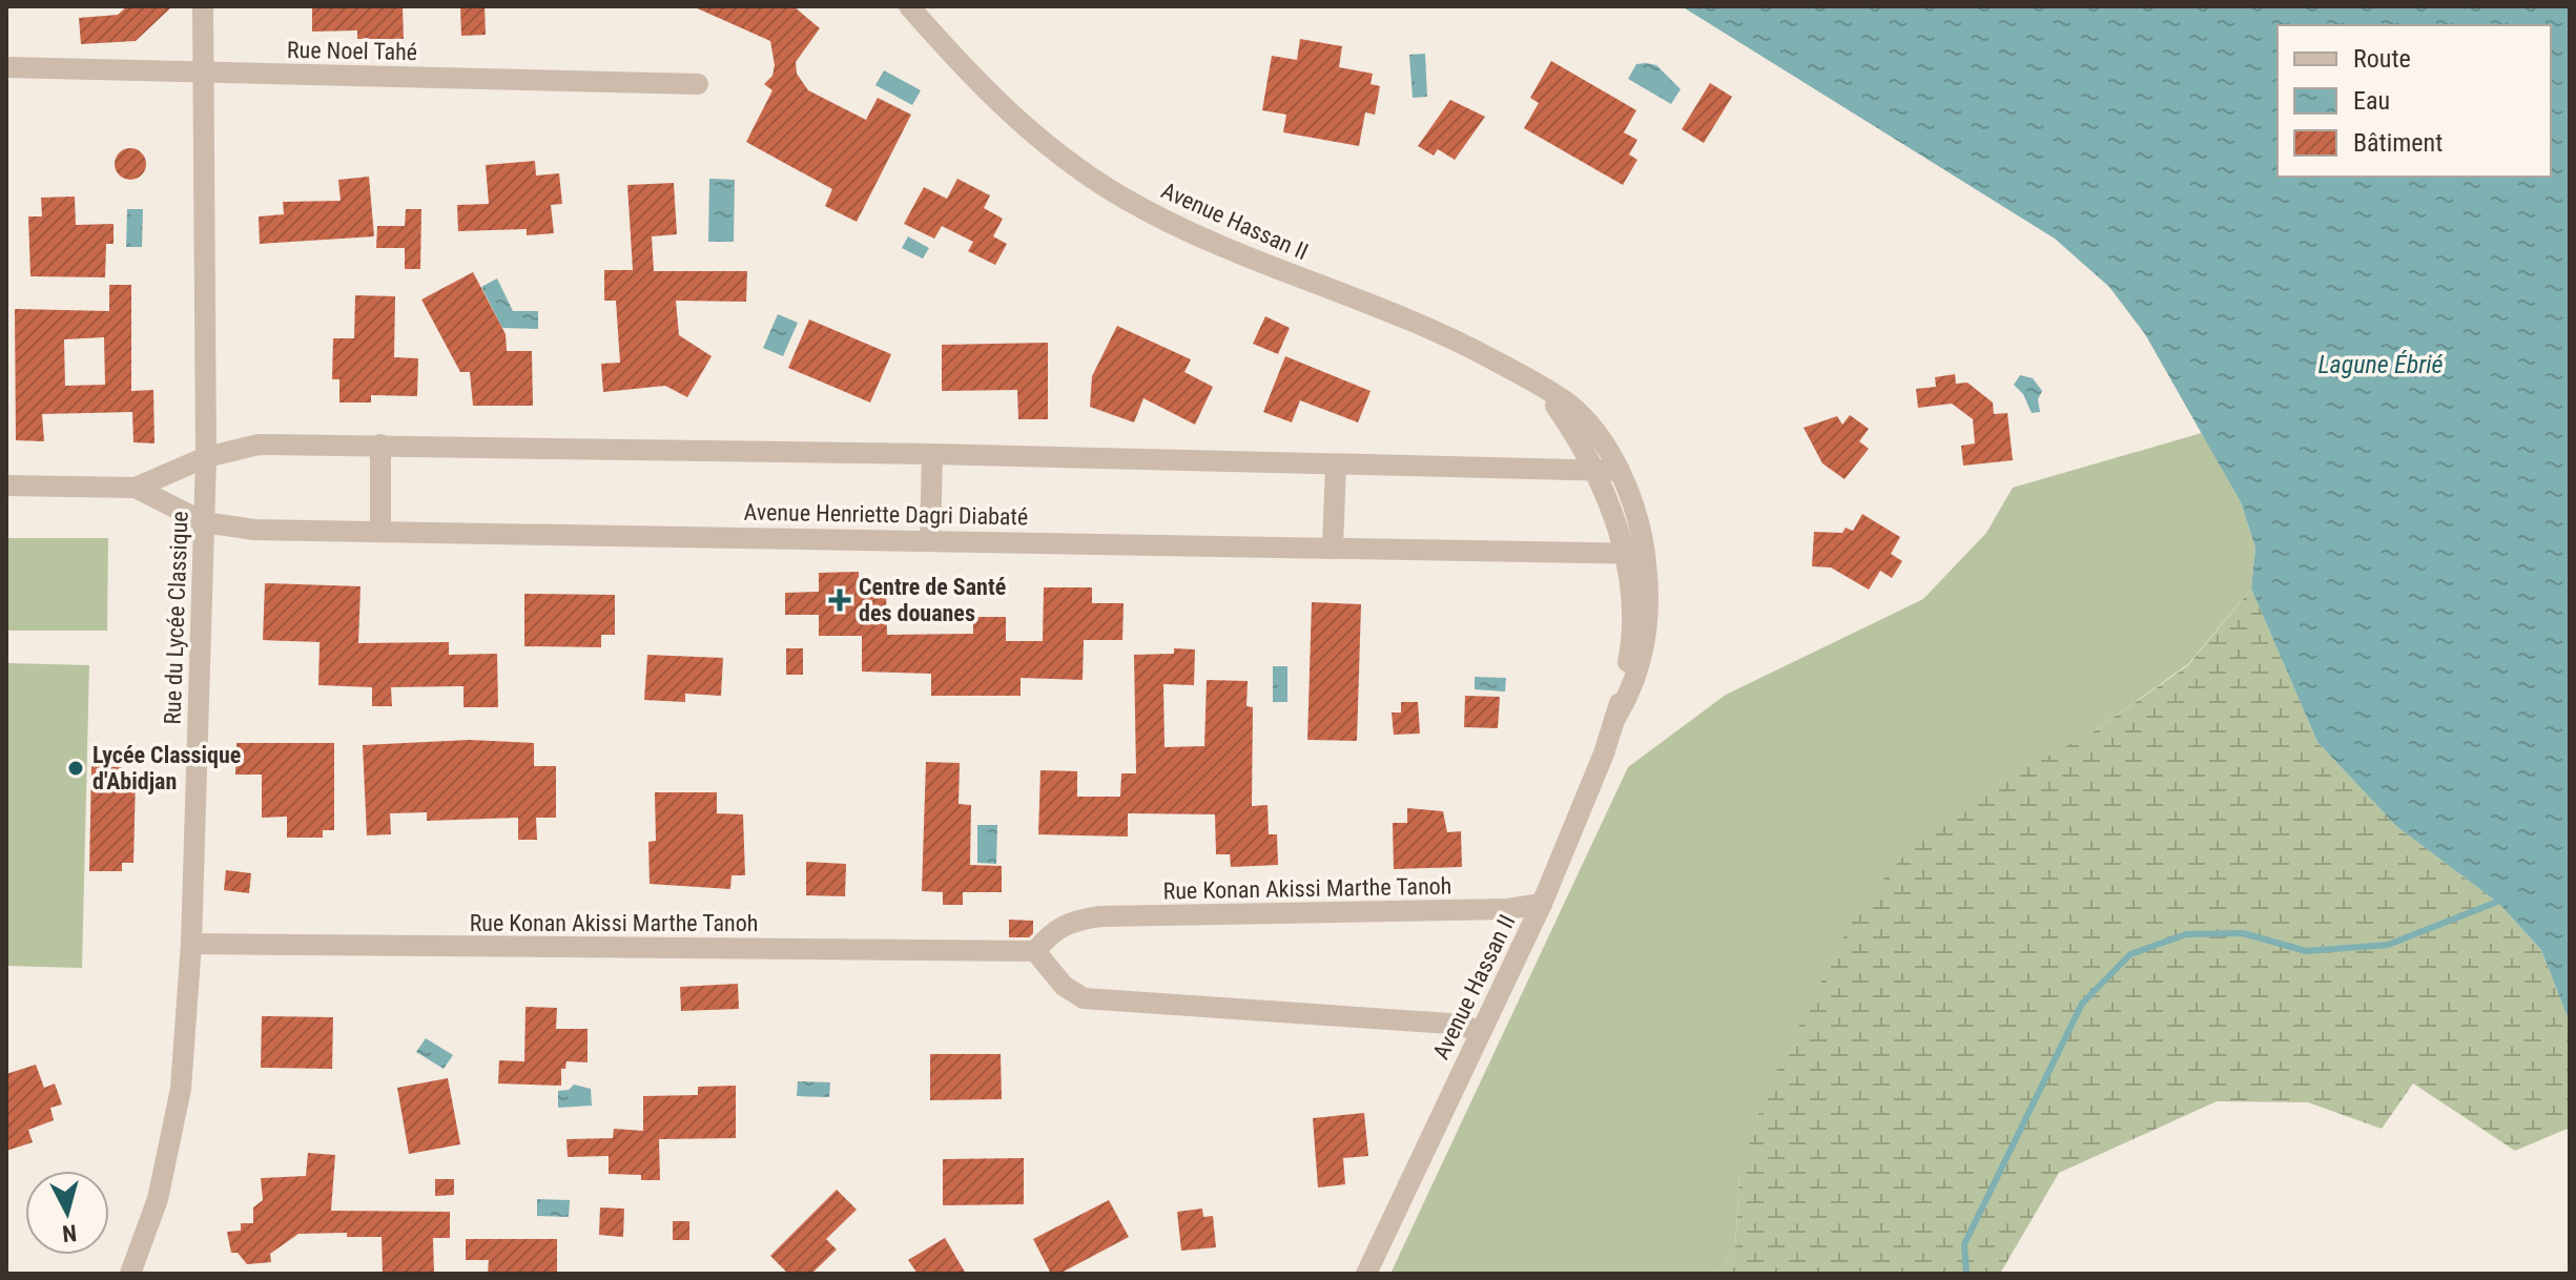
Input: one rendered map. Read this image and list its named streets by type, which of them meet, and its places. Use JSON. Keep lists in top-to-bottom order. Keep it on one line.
{"streets":{"street":["Rue Noel Tahé","Avenue Hassan II","Avenue Henriette Dagri Diabaté","Rue du Lycée Classique","Rue Konan Akissi Marthe Tanoh"]},"crossings":[["Rue Noel Tahé","Rue du Lycée Classique"],["Avenue Hassan II","Avenue Henriette Dagri Diabaté"],["Avenue Hassan II","Rue Konan Akissi Marthe Tanoh"],["Avenue Henriette Dagri Diabaté","Rue du Lycée Classique"],["Rue du Lycée Classique","Rue Konan Akissi Marthe Tanoh"]],"water":["Lagune Ébrié"],"places":{"health":["Centre de Santé des douanes"],"other":["Lycée Classique d'Abidjan"]},"legend":["Route","Eau","Bâtiment"],"north":"bottom"}
